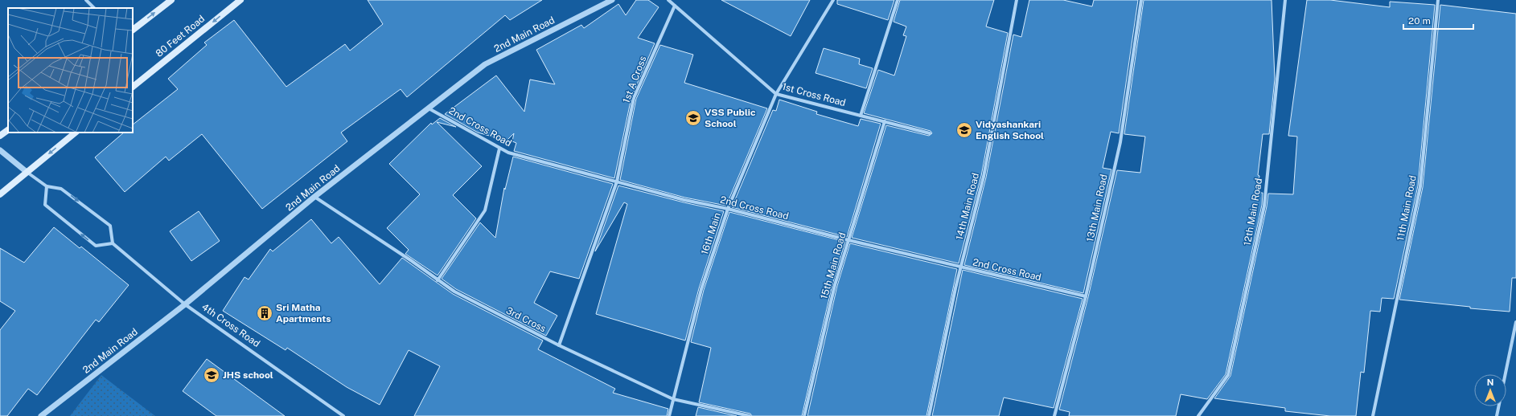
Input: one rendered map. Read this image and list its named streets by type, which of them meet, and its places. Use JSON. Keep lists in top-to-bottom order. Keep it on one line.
{"streets":{"main road":["80 Feet Road"],"street":["2nd Main Road","1st A Cross","1st Cross Road","2nd Cross Road","14th Main Road","13th Main Road","11th Main Road","12th Main Road","16th Main","15th Main Road","3rd Cross","4th Cross Road"]},"crossings":[["2nd Main Road","2nd Cross Road"],["2nd Main Road","3rd Cross"],["2nd Main Road","4th Cross Road"],["1st A Cross","1st Cross Road"],["1st A Cross","2nd Cross Road"],["1st A Cross","3rd Cross"],["1st Cross Road","16th Main"],["1st Cross Road","15th Main Road"],["2nd Cross Road","14th Main Road"],["2nd Cross Road","13th Main Road"],["2nd Cross Road","16th Main"],["2nd Cross Road","15th Main Road"],["16th Main","3rd Cross"]],"places":{"school or university":["VSS Public School","Vidyashankari English School","JHS school"],"building":["Sri Matha Apartments"]},"scale_bar":"20 m","north":"top"}
